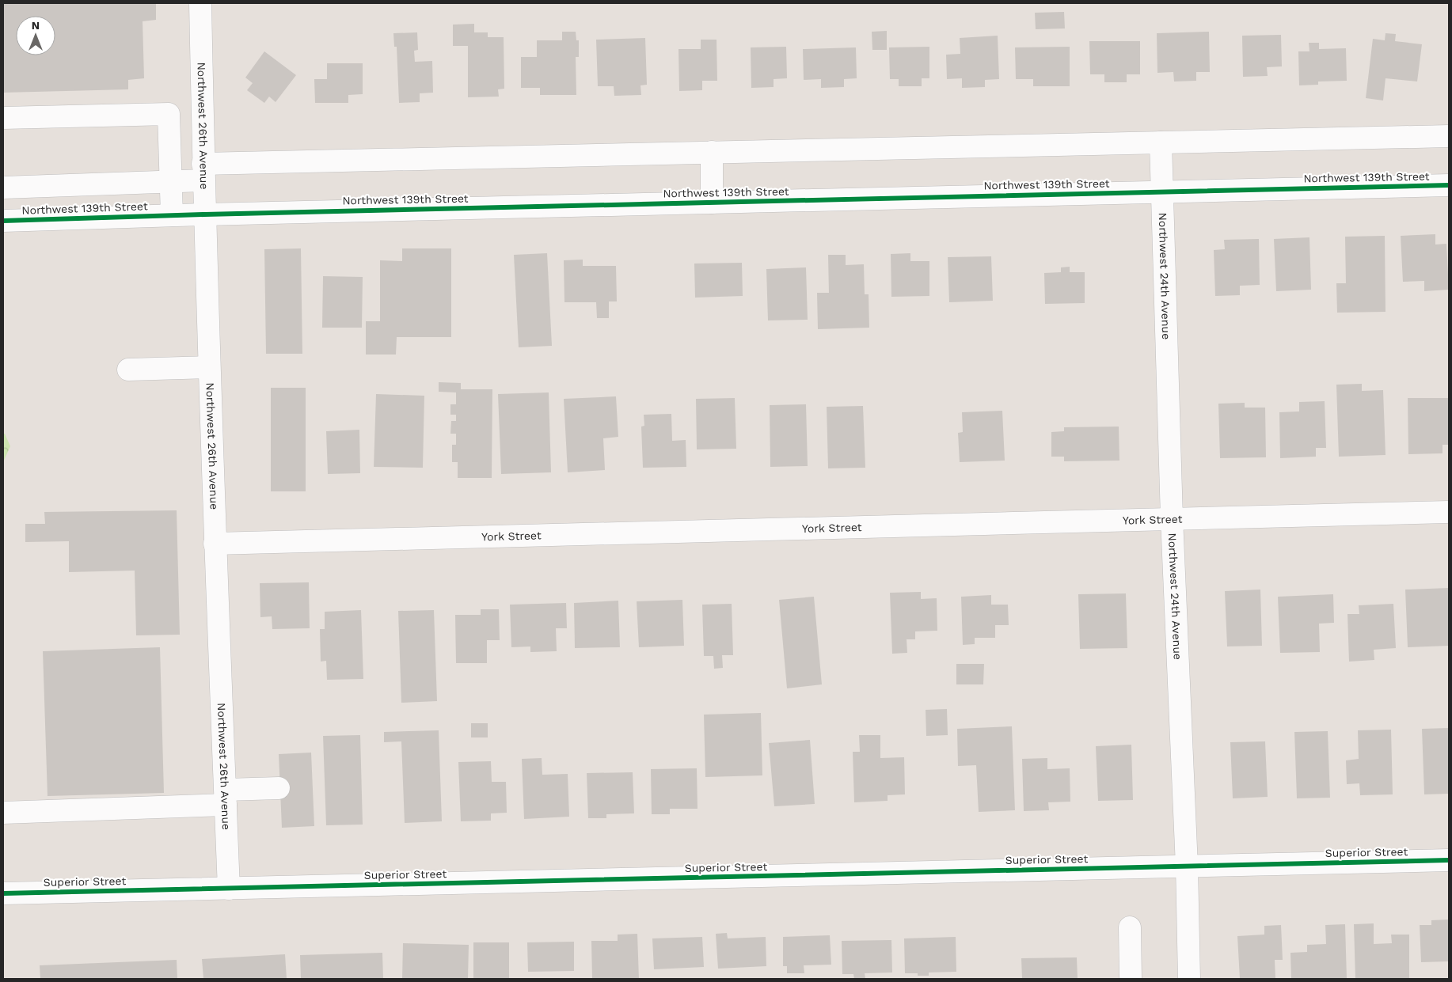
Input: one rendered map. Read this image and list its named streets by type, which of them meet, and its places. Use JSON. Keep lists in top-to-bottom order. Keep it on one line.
{"streets":{"street":["Northwest 26th Avenue","Northwest 139th Street","Northwest 24th Avenue","York Street","Superior Street"]},"crossings":[["Northwest 26th Avenue","Northwest 139th Street"],["Northwest 26th Avenue","York Street"],["Northwest 26th Avenue","Superior Street"],["Northwest 139th Street","Northwest 24th Avenue"],["Northwest 24th Avenue","York Street"],["Northwest 24th Avenue","Superior Street"]],"north":"top"}
